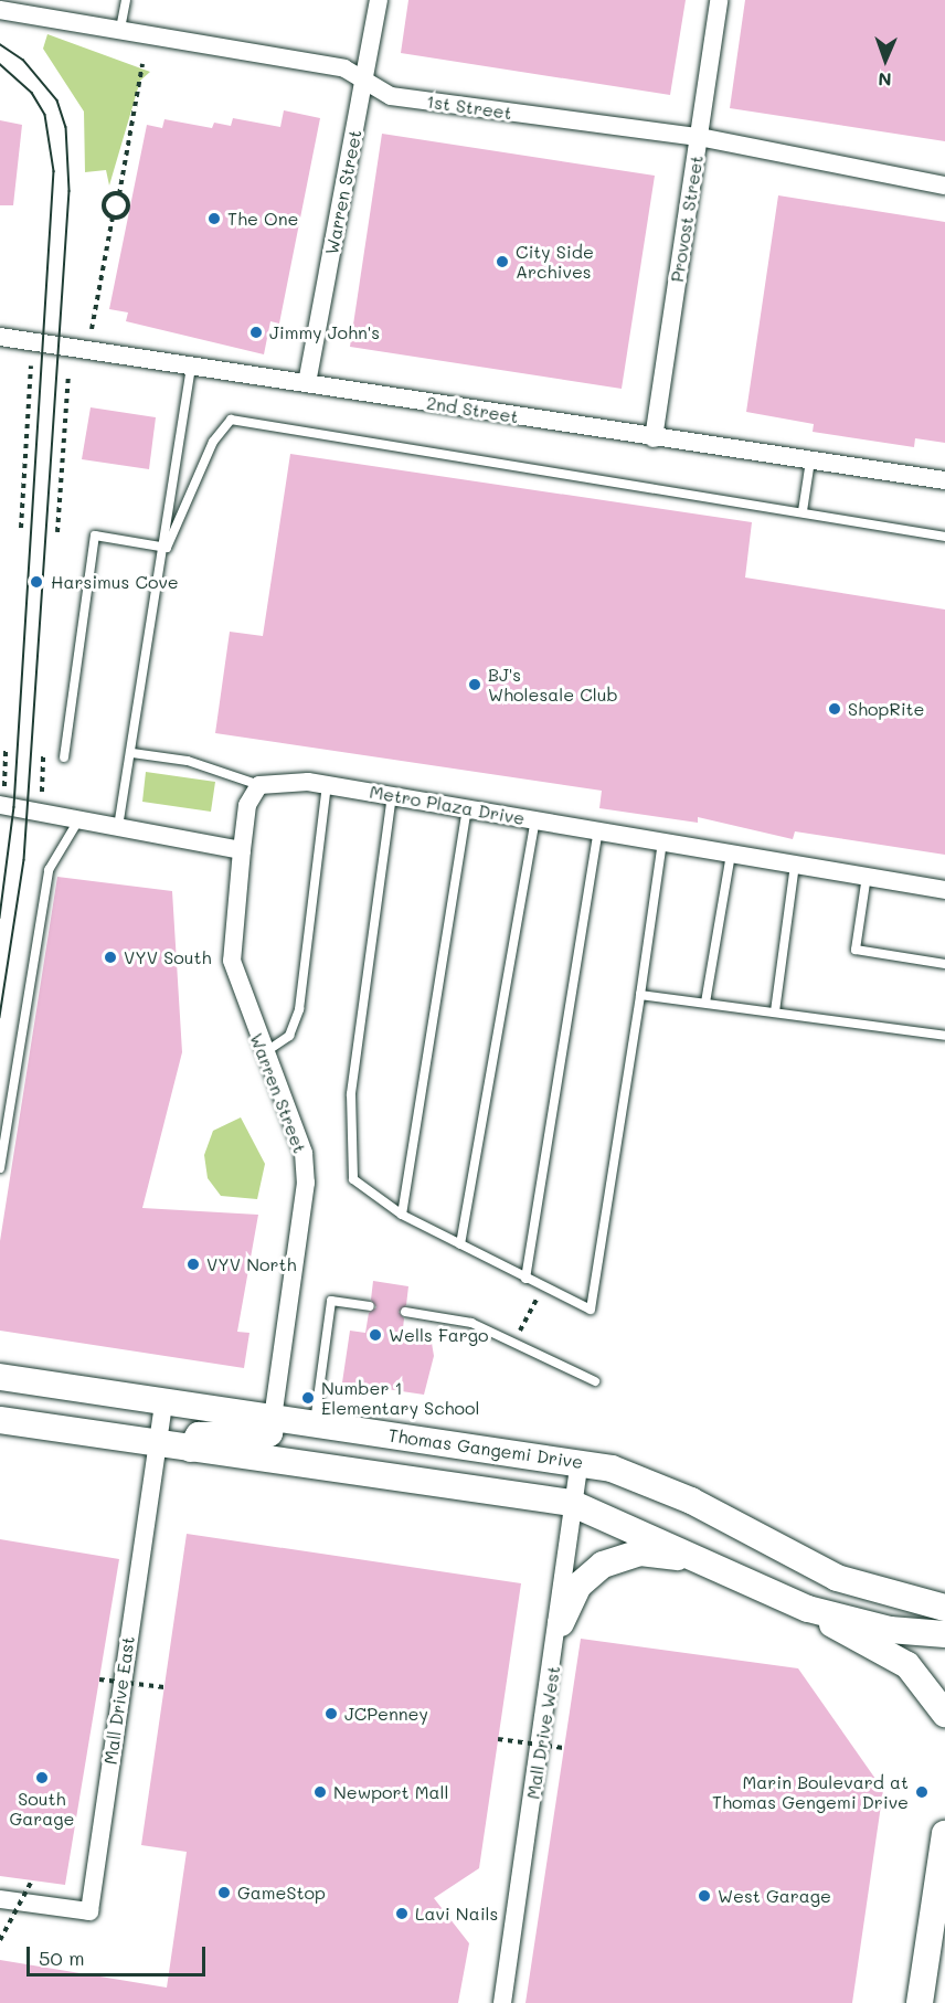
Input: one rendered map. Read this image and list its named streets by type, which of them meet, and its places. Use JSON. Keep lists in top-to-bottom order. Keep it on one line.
{"streets":{"street":["1st Street","Warren Street","Provost Street","2nd Street","Metro Plaza Drive","Thomas Gangemi Drive","Mall Drive East","Mall Drive West"]},"crossings":[["1st Street","Warren Street"],["1st Street","Provost Street"],["Warren Street","2nd Street"],["Warren Street","Thomas Gangemi Drive"],["Provost Street","2nd Street"],["Thomas Gangemi Drive","Mall Drive East"],["Thomas Gangemi Drive","Mall Drive West"]],"places":["The One","City Side Archives","Jimmy John's","Harsimus Cove","BJ's Wholesale Club","ShopRite","VYV South","VYV North","Wells Fargo","Number 1 Elementary School","JCPenney","South Garage","Newport Mall","Marin Boulevard at Thomas Gengemi Drive","GameStop","West Garage","Lavi Nails"],"scale_bar":"50 m","north":"bottom"}
